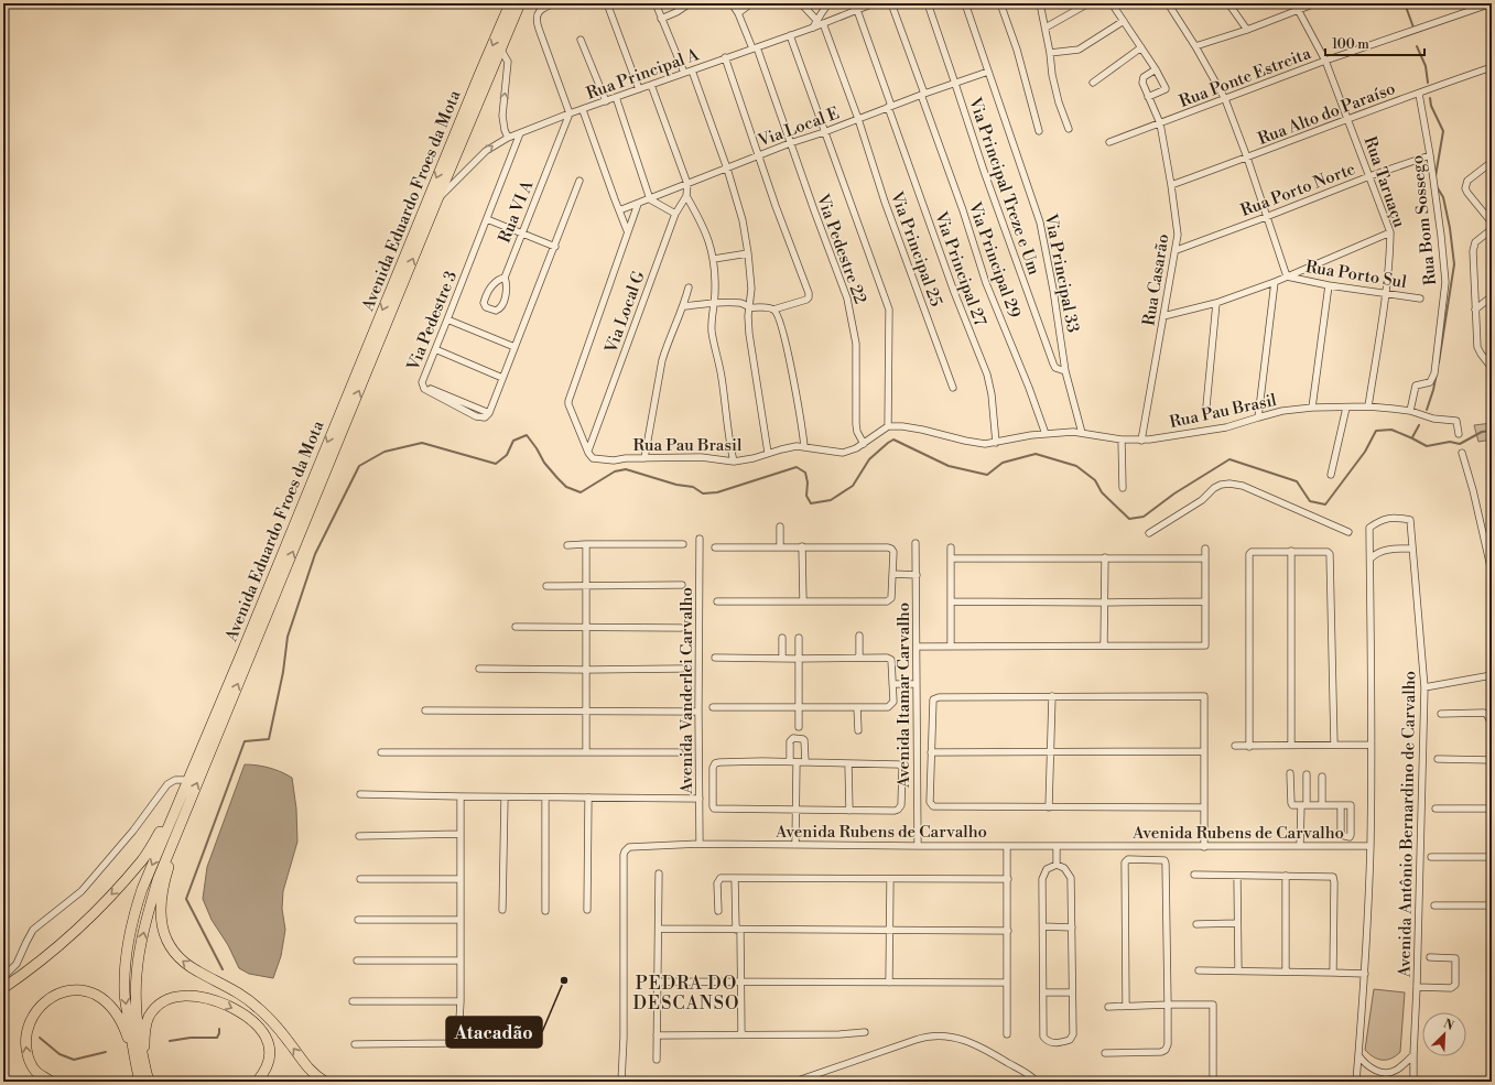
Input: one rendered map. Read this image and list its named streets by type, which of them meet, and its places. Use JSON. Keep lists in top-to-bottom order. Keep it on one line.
{"streets":{"highway":["Avenida Eduardo Froes da Mota"],"street":["Rua Principal A","Rua Ponte Estreita","Rua Alto do Paraíso","Via Local E","Rua Taruaçu","Via Principal Treze e Um","Rua Porto Norte","Rua VI A","Rua Bom Sossego","Via Pedestre 22","Via Principal 25","Via Principal 29","Via Principal 27","Via Principal 33","Rua Porto Sul","Rua Casarão","Via Local G","Via Pedestre 3","Rua Pau Brasil","Avenida Vanderlei Carvalho","Avenida Itamar Carvalho","Avenida Antônio Bernardino de Carvalho","Avenida Rubens de Carvalho"]},"crossings":[["Rua Principal A","Avenida Eduardo Froes da Mota"],["Rua Principal A","Rua VI A"],["Rua Principal A","Via Pedestre 22"],["Rua Principal A","Via Principal 25"],["Rua Principal A","Via Principal 27"],["Rua Principal A","Via Pedestre 3"],["Rua Ponte Estreita","Rua Taruaçu"],["Rua Ponte Estreita","Rua Casarão"],["Rua Alto do Paraíso","Rua Taruaçu"],["Rua Alto do Paraíso","Rua Bom Sossego"],["Rua Alto do Paraíso","Rua Casarão"],["Via Local E","Via Principal Treze e Um"],["Via Local E","Via Pedestre 22"],["Via Local E","Via Principal 25"],["Via Local E","Via Principal 29"],["Via Local E","Via Principal 27"],["Via Local E","Via Principal 33"],["Rua Taruaçu","Rua Porto Norte"],["Rua Taruaçu","Rua Porto Sul"],["Rua Taruaçu","Rua Pau Brasil"],["Via Principal Treze e Um","Via Principal 33"],["Rua Porto Norte","Rua Bom Sossego"],["Rua Porto Norte","Rua Casarão"],["Rua Bom Sossego","Rua Pau Brasil"],["Via Pedestre 22","Rua Pau Brasil"],["Via Principal 29","Rua Pau Brasil"],["Via Principal 27","Rua Pau Brasil"],["Via Principal 33","Rua Pau Brasil"],["Rua Casarão","Rua Pau Brasil"],["Via Local G","Rua Pau Brasil"],["Avenida Vanderlei Carvalho","Avenida Rubens de Carvalho"],["Avenida Itamar Carvalho","Avenida Rubens de Carvalho"]],"districts":["PEDRA DO DESCANSO"],"places":["Atacadão"],"scale_bar":"100 m","north":"top right"}
